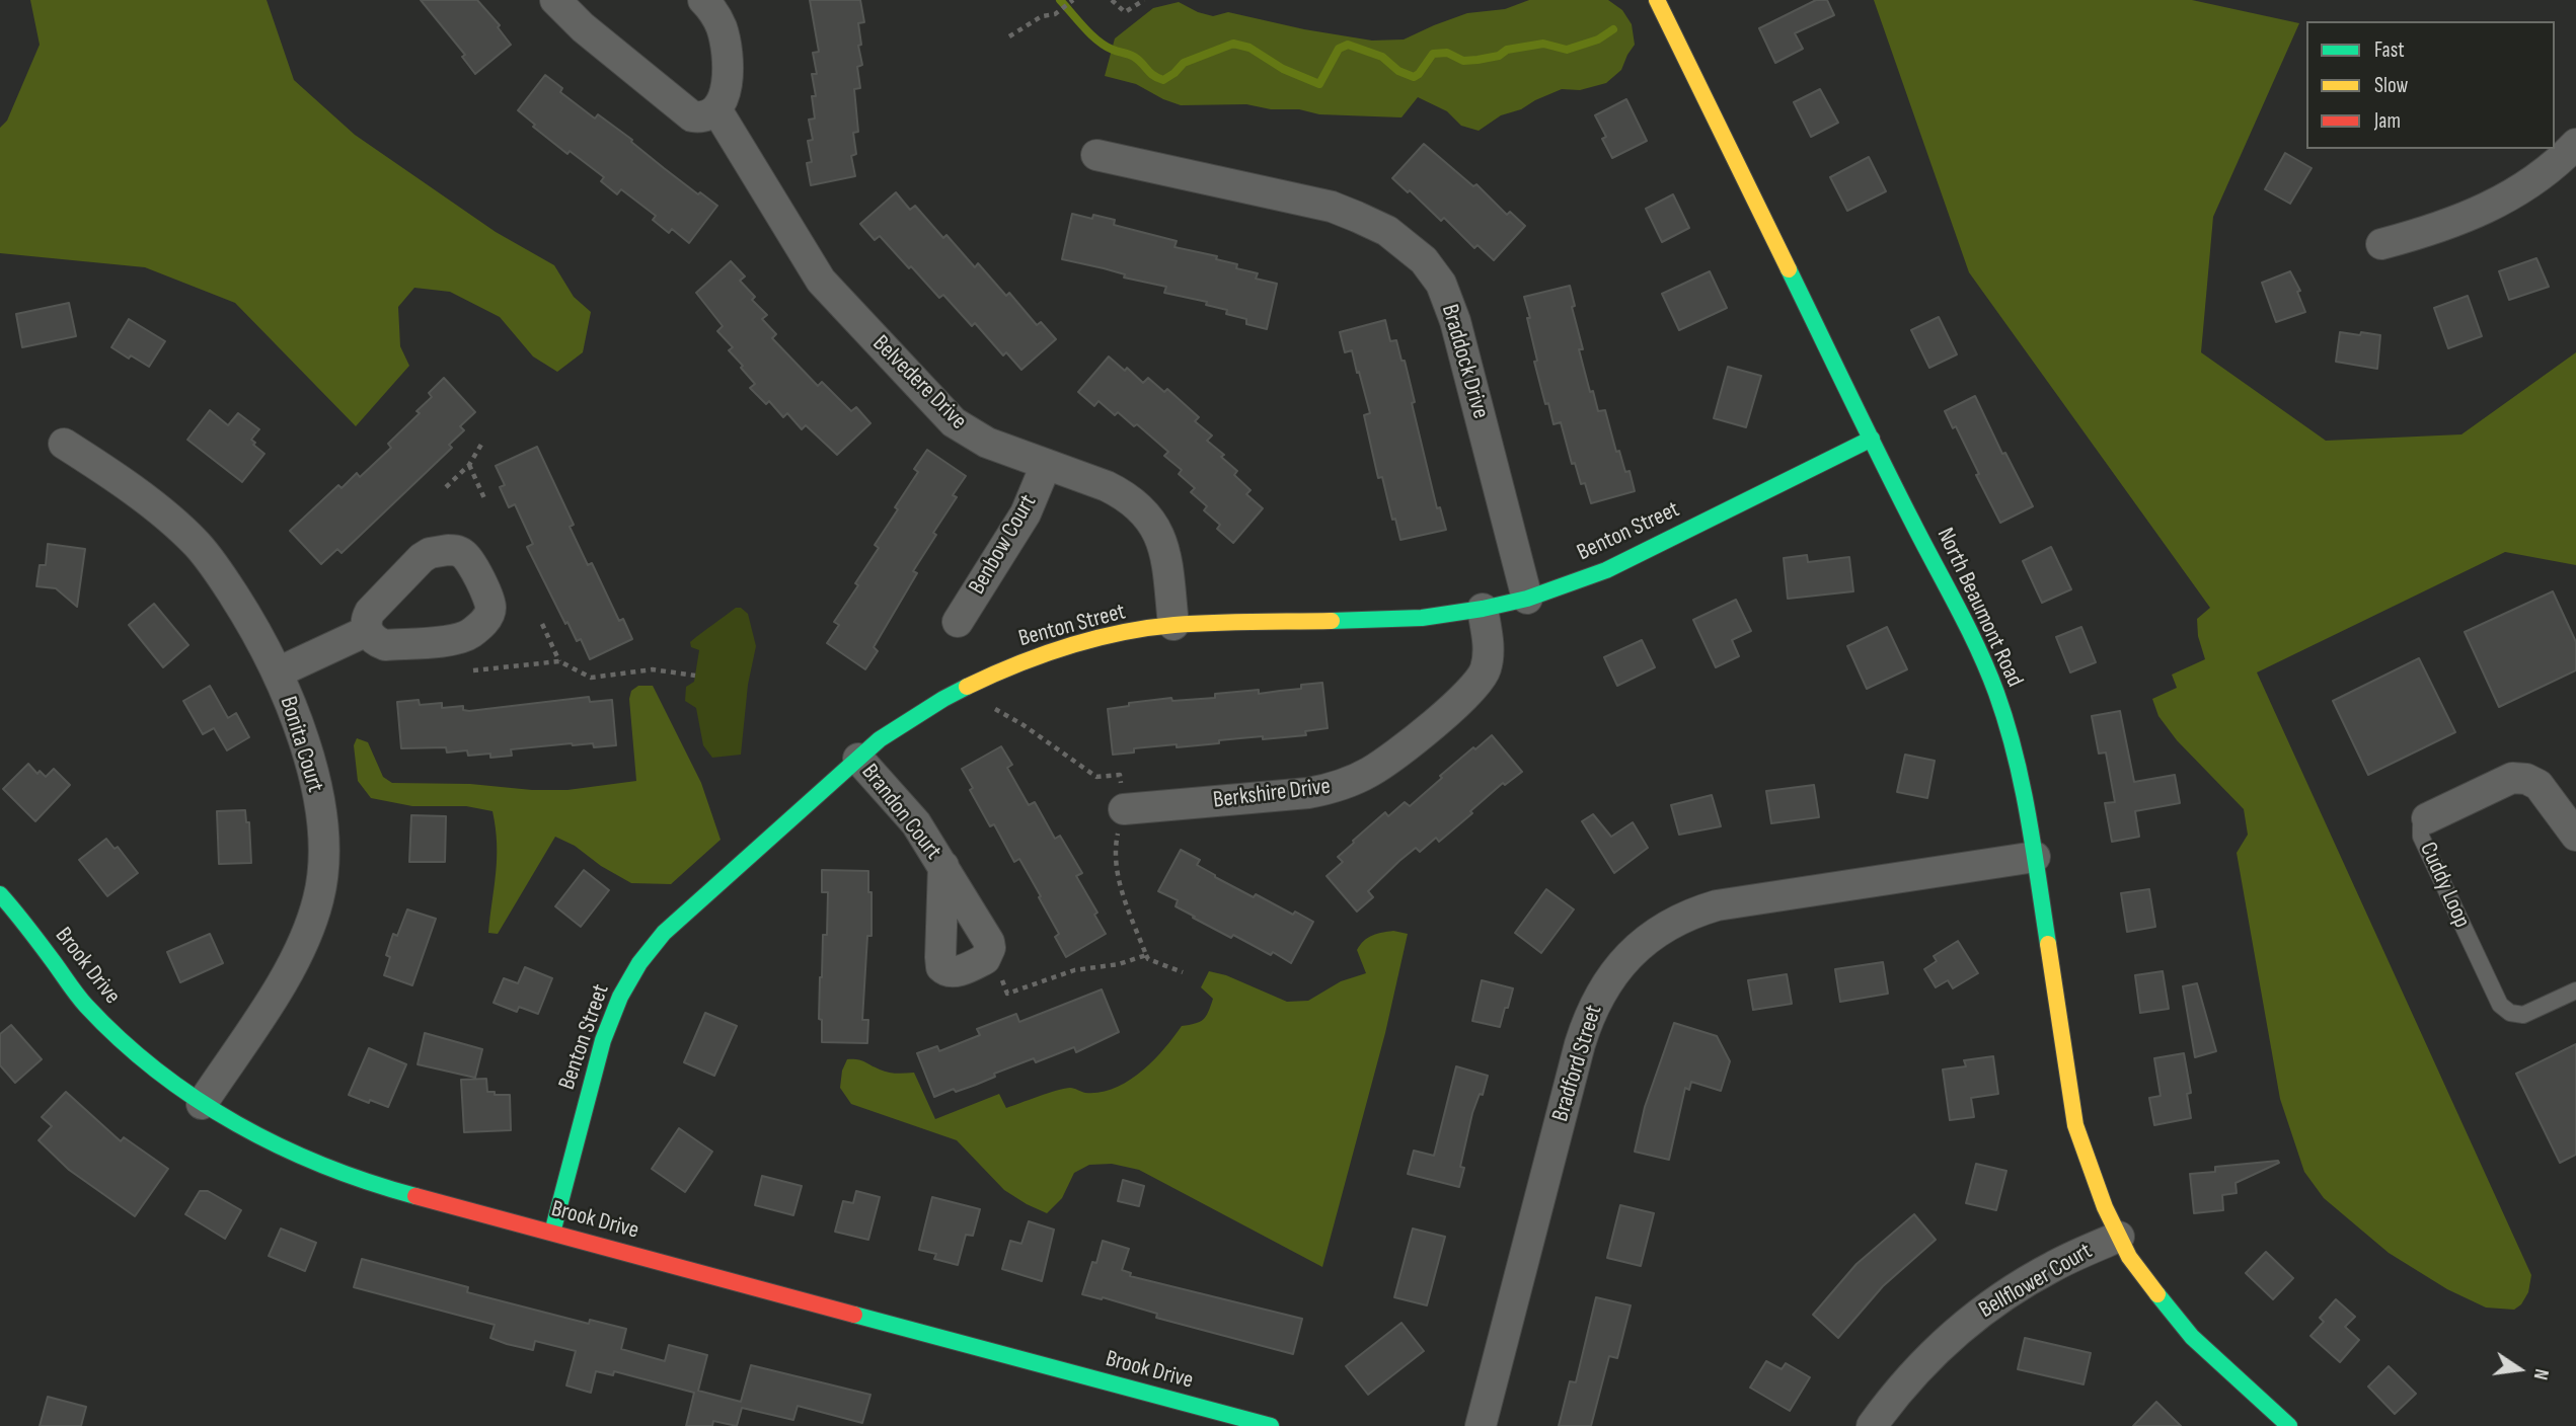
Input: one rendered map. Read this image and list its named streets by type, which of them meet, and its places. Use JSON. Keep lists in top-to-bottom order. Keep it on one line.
{"streets":{"street":["Braddock Drive","Belvedere Drive","Benton Street","Benbow Court","North Beaumont Road","Bonita Court","Berkshire Drive","Brandon Court","Cuddy Loop","Brook Drive","Bradford Street","Bellflower Court"]},"crossings":[["Braddock Drive","Benton Street"],["Belvedere Drive","Benton Street"],["Belvedere Drive","Benbow Court"],["Benton Street","North Beaumont Road"],["Benton Street","Berkshire Drive"],["Benton Street","Brandon Court"],["Benton Street","Brook Drive"],["North Beaumont Road","Bradford Street"],["North Beaumont Road","Bellflower Court"],["Bonita Court","Brook Drive"]],"legend":["Fast","Slow","Jam"],"north":"right"}
